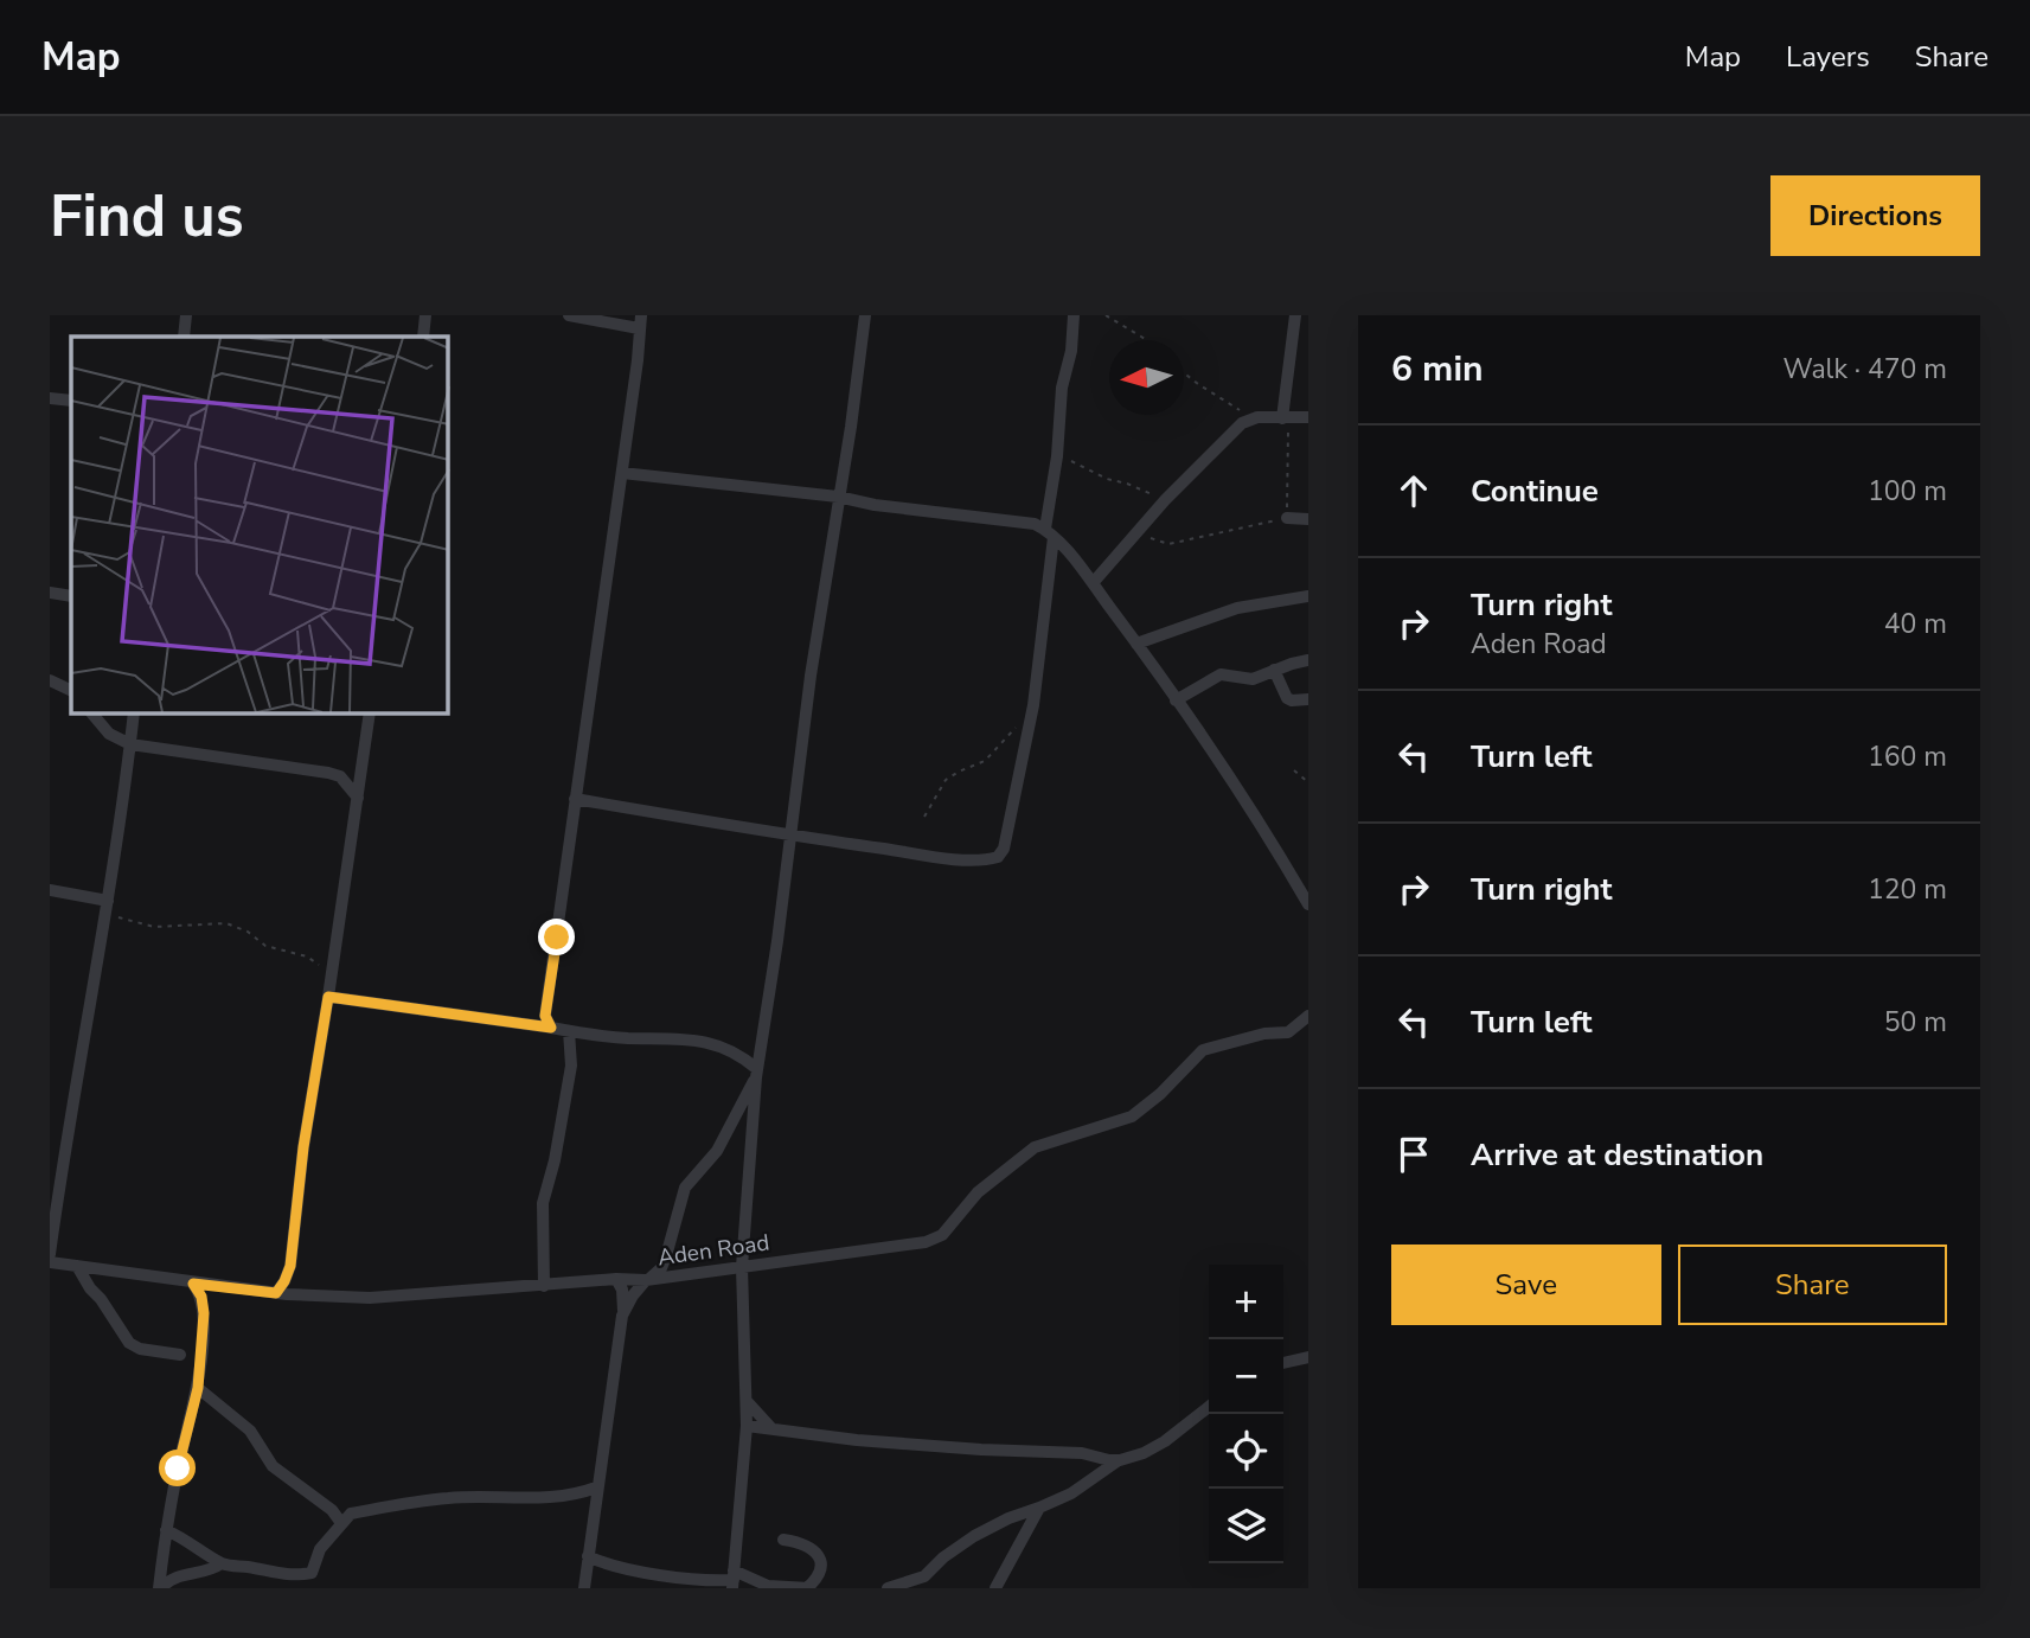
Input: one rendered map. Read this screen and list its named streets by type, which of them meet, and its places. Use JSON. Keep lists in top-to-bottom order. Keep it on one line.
{"streets":{"street":["Aden Road"]},"north":"left","page":{"header":"Map","nav":["Map","Layers","Share"],"buttons":["Directions",["Save","Share"]],"title":"Find us","heading":["6 min","Walk · 470 m"],"list":[["Continue","100 m"],["Turn right","Aden Road","40 m"],["Turn left","160 m"],["Turn right","120 m"],["Turn left","50 m"],"Arrive at destination"],"map_buttons":["+","−"]}}
